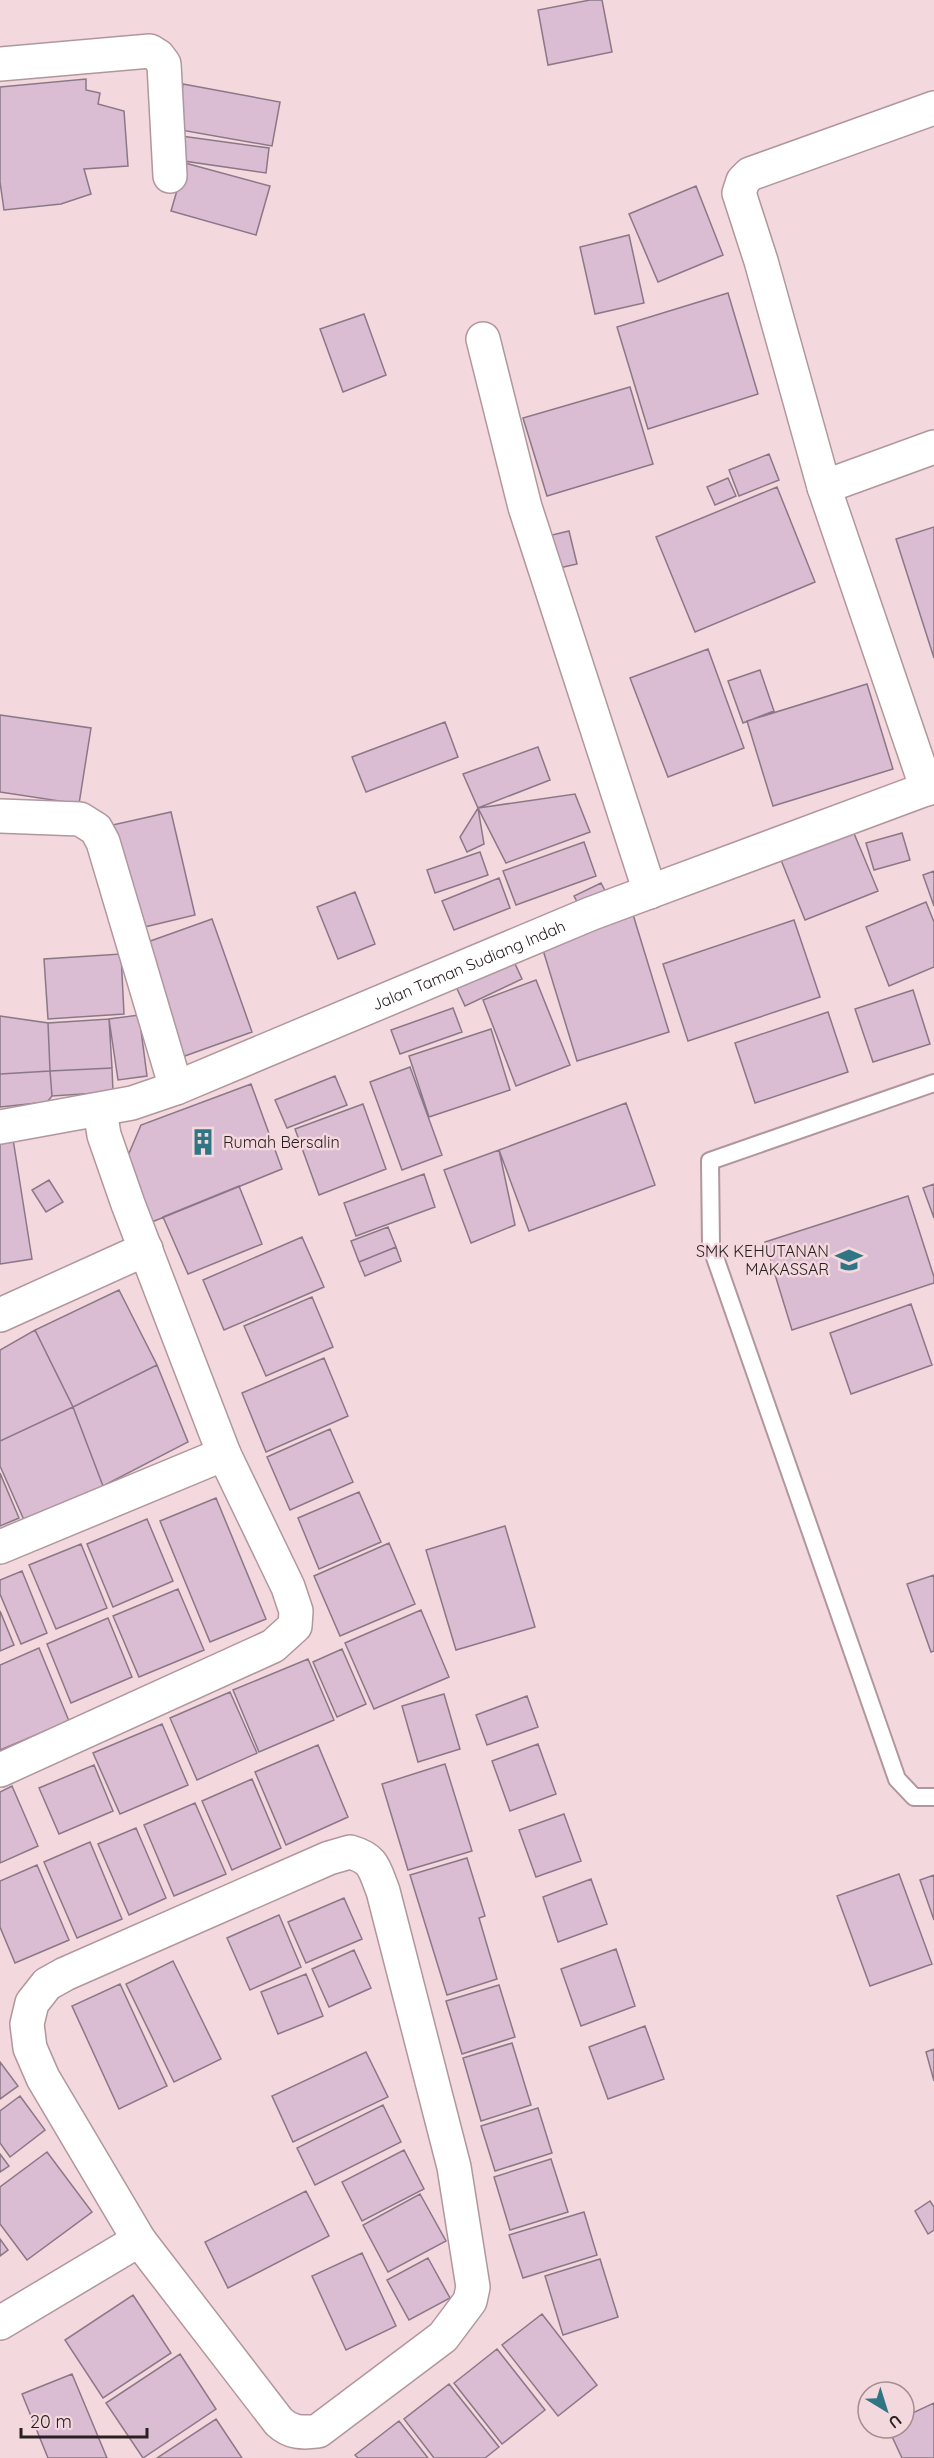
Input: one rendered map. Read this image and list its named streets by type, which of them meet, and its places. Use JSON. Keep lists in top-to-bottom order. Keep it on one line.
{"streets":{"street":["Jalan Taman Sudiang Indah"]},"places":{"building":["Rumah Bersalin"],"school or university":["SMK KEHUTANAN MAKASSAR"]},"scale_bar":"20 m","north":"bottom right"}
